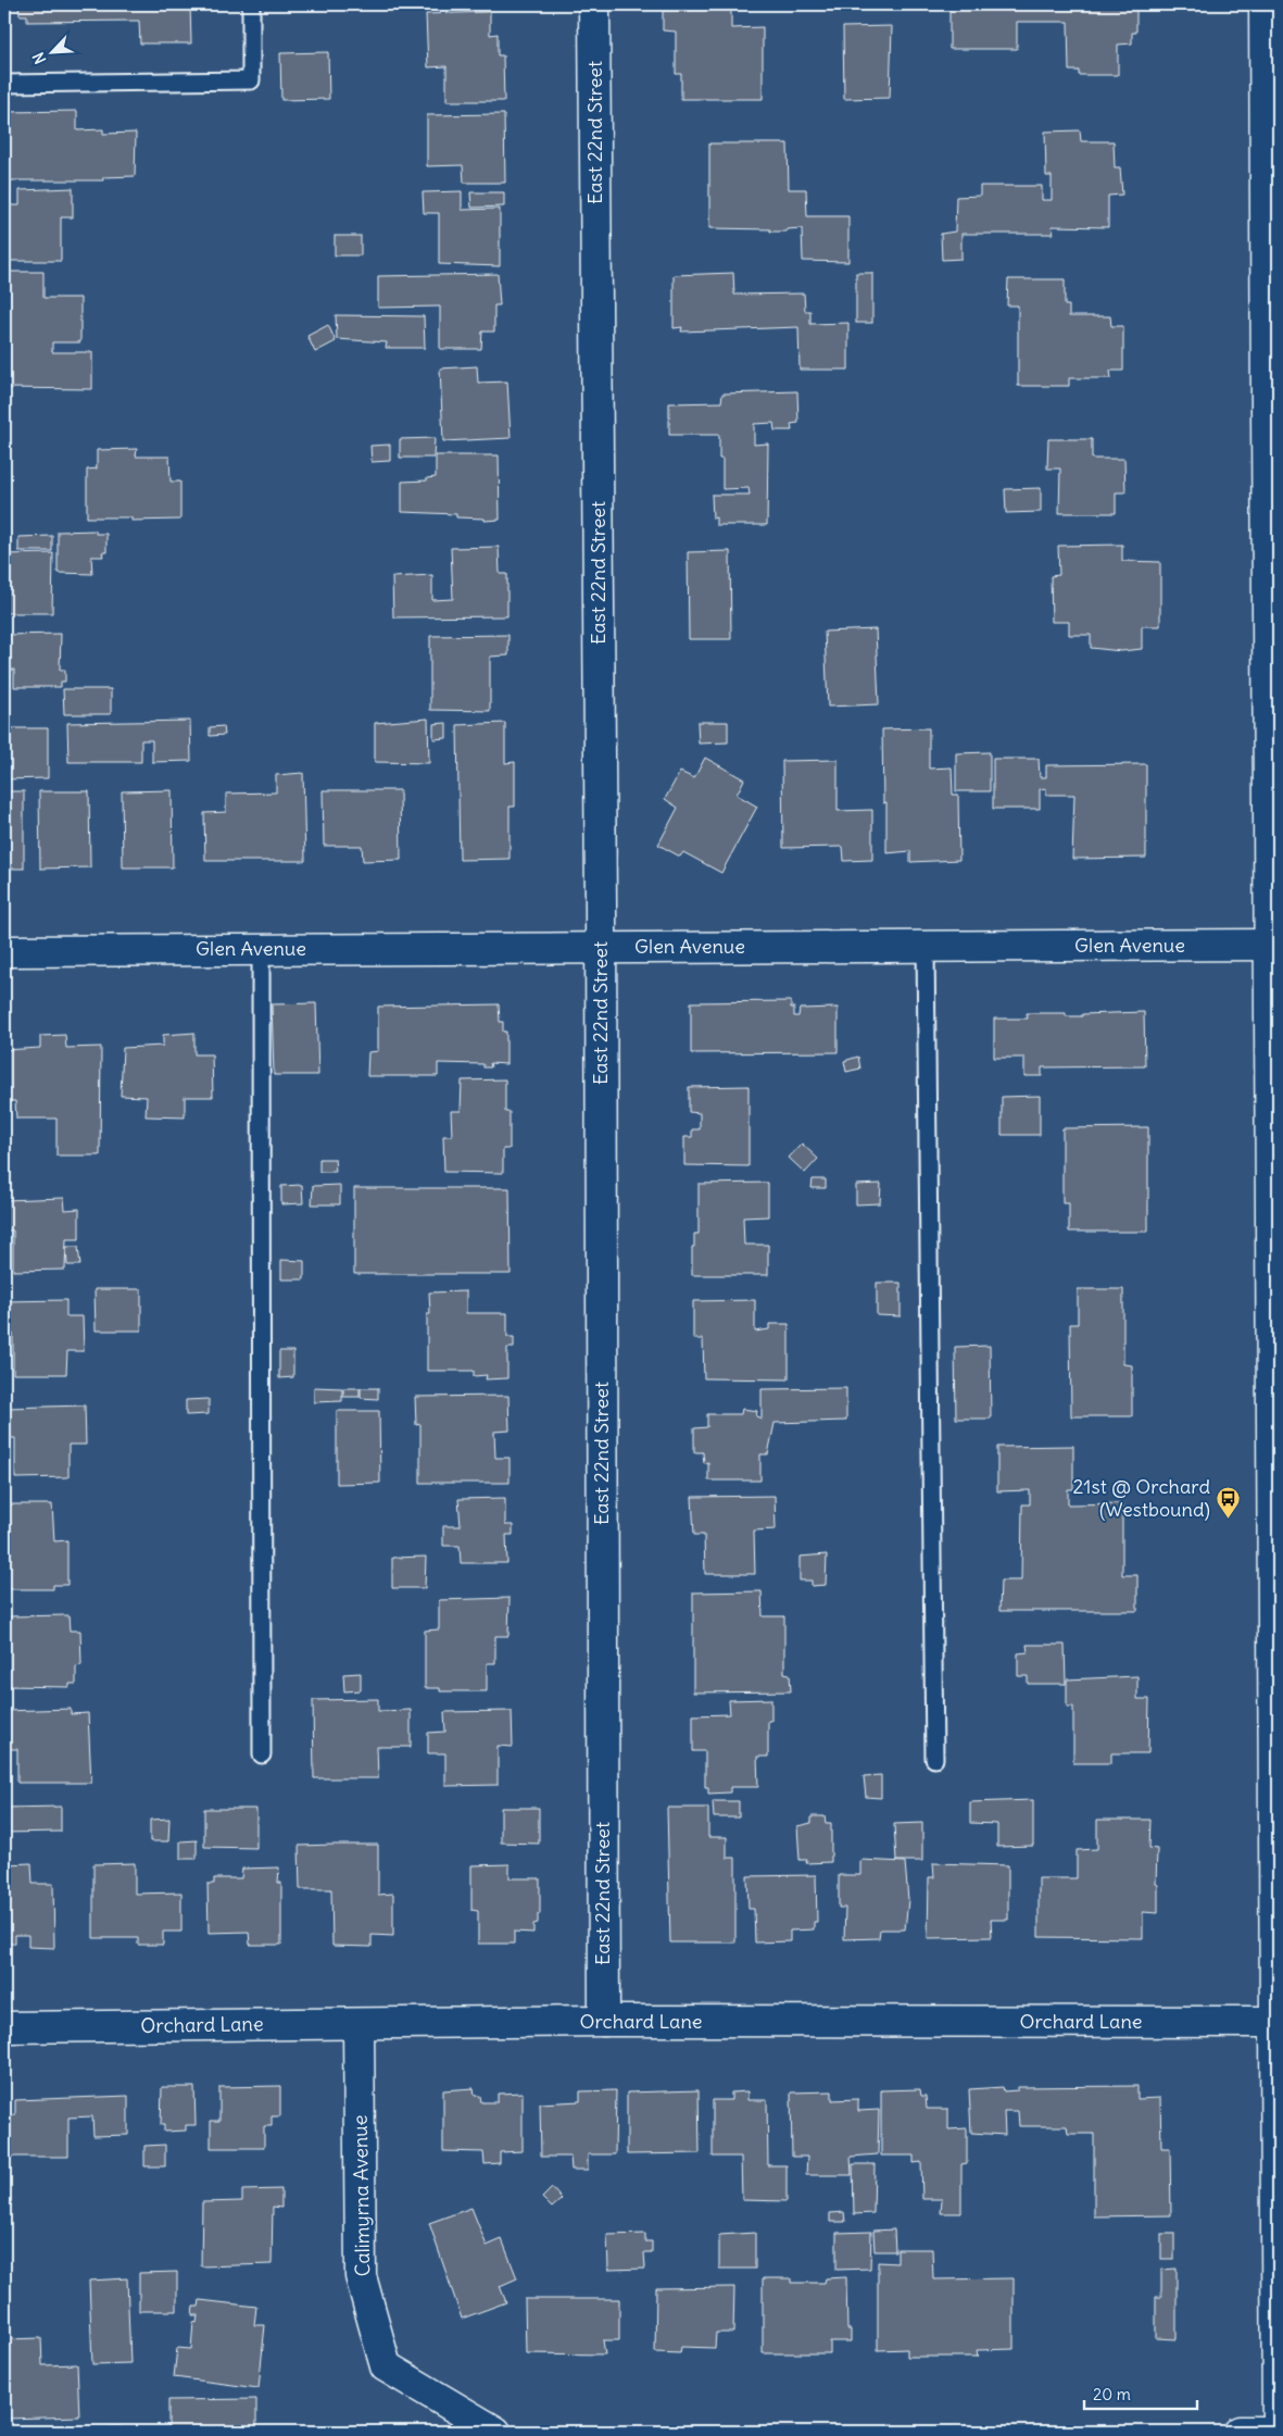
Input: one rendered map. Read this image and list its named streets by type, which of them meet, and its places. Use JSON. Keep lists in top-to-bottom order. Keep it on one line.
{"streets":{"street":["East 22nd Street","Glen Avenue","Orchard Lane","Calimyrna Avenue"]},"crossings":[["East 22nd Street","Glen Avenue"],["East 22nd Street","Orchard Lane"],["Orchard Lane","Calimyrna Avenue"]],"places":{"bus stop":["21st @ Orchard (Westbound)"]},"scale_bar":"20 m","north":"bottom left"}
